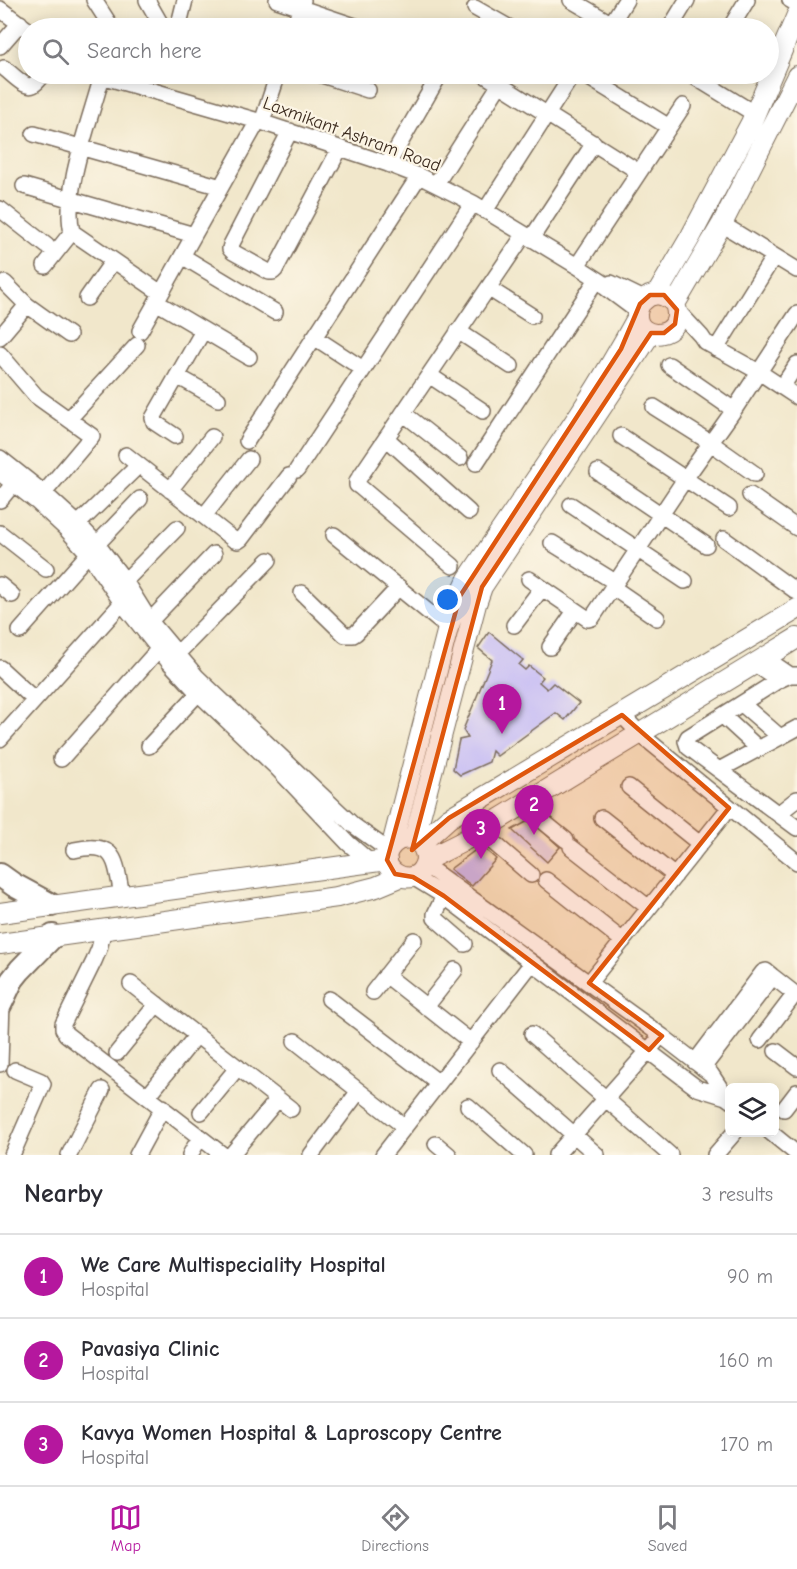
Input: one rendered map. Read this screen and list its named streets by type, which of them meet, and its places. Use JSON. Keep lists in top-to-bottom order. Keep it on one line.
{"streets":{"street":["Laxmikant Ashram Road"]},"page":{"search":"Search here","pins":["1","2","3"],"heading":["Nearby","3 results"],"list":[{"mark":"1","name":"We Care Multispeciality Hospital","note":"Hospital","value":"90 m"},{"mark":"2","name":"Pavasiya Clinic","note":"Hospital","value":"160 m"},{"mark":"3","name":"Kavya Women Hospital & Laproscopy Centre","note":"Hospital","value":"170 m"}],"nav":["Map","Directions","Saved"]}}
